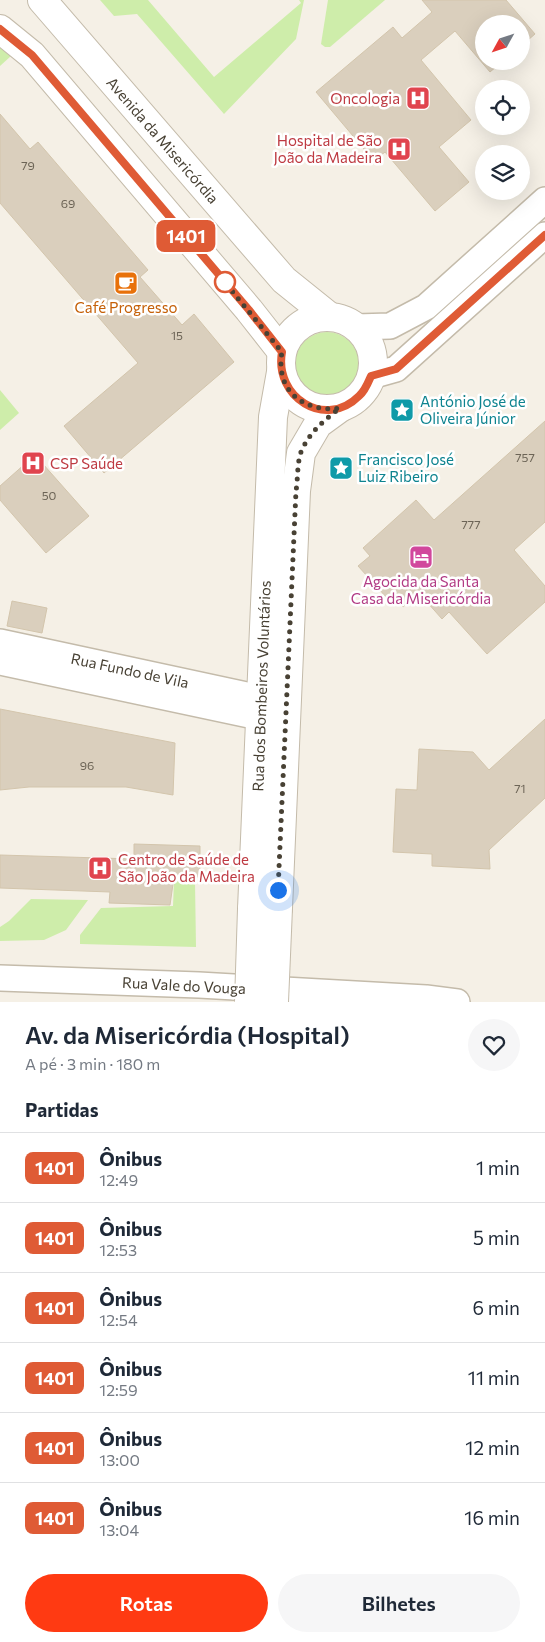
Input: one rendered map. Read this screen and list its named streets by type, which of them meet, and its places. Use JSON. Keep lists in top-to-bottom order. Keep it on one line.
{"streets":{"street":["Avenida da Misericórdia","Rua Fundo de Vila","Rua dos Bombeiros Voluntários","Rua Vale do Vouga"]},"crossings":[["Avenida da Misericórdia","Rua dos Bombeiros Voluntários"],["Rua Fundo de Vila","Rua dos Bombeiros Voluntários"]],"places":{"hospital":["Oncologia","Hospital de São João da Madeira","CSP Saúde","Centro de Saúde de São João da Madeira"],"cafe":["Café Progresso"],"place":["António José de Oliveira Júnior","Francisco José Luiz Ribeiro"],"hotel":["Agocida da Santa Casa da Misericórdia"]},"lines":["bus line 1401"],"house_numbers":["79","69","15","757","50","777","96","71"],"north":"bottom left","page":{"on_map":"1401","heading":[["Av. da Misericórdia (Hospital)","A pé · 3 min · 180 m"],"Partidas"],"list":[{"mark":"1401","name":"Ônibus","note":"12:49","value":"1 min"},{"mark":"1401","name":"Ônibus","note":"12:53","value":"5 min"},{"mark":"1401","name":"Ônibus","note":"12:54","value":"6 min"},{"mark":"1401","name":"Ônibus","note":"12:59","value":"11 min"},{"mark":"1401","name":"Ônibus","note":"13:00","value":"12 min"},{"mark":"1401","name":"Ônibus","note":"13:04","value":"16 min"}],"buttons":["Rotas","Bilhetes"]}}
